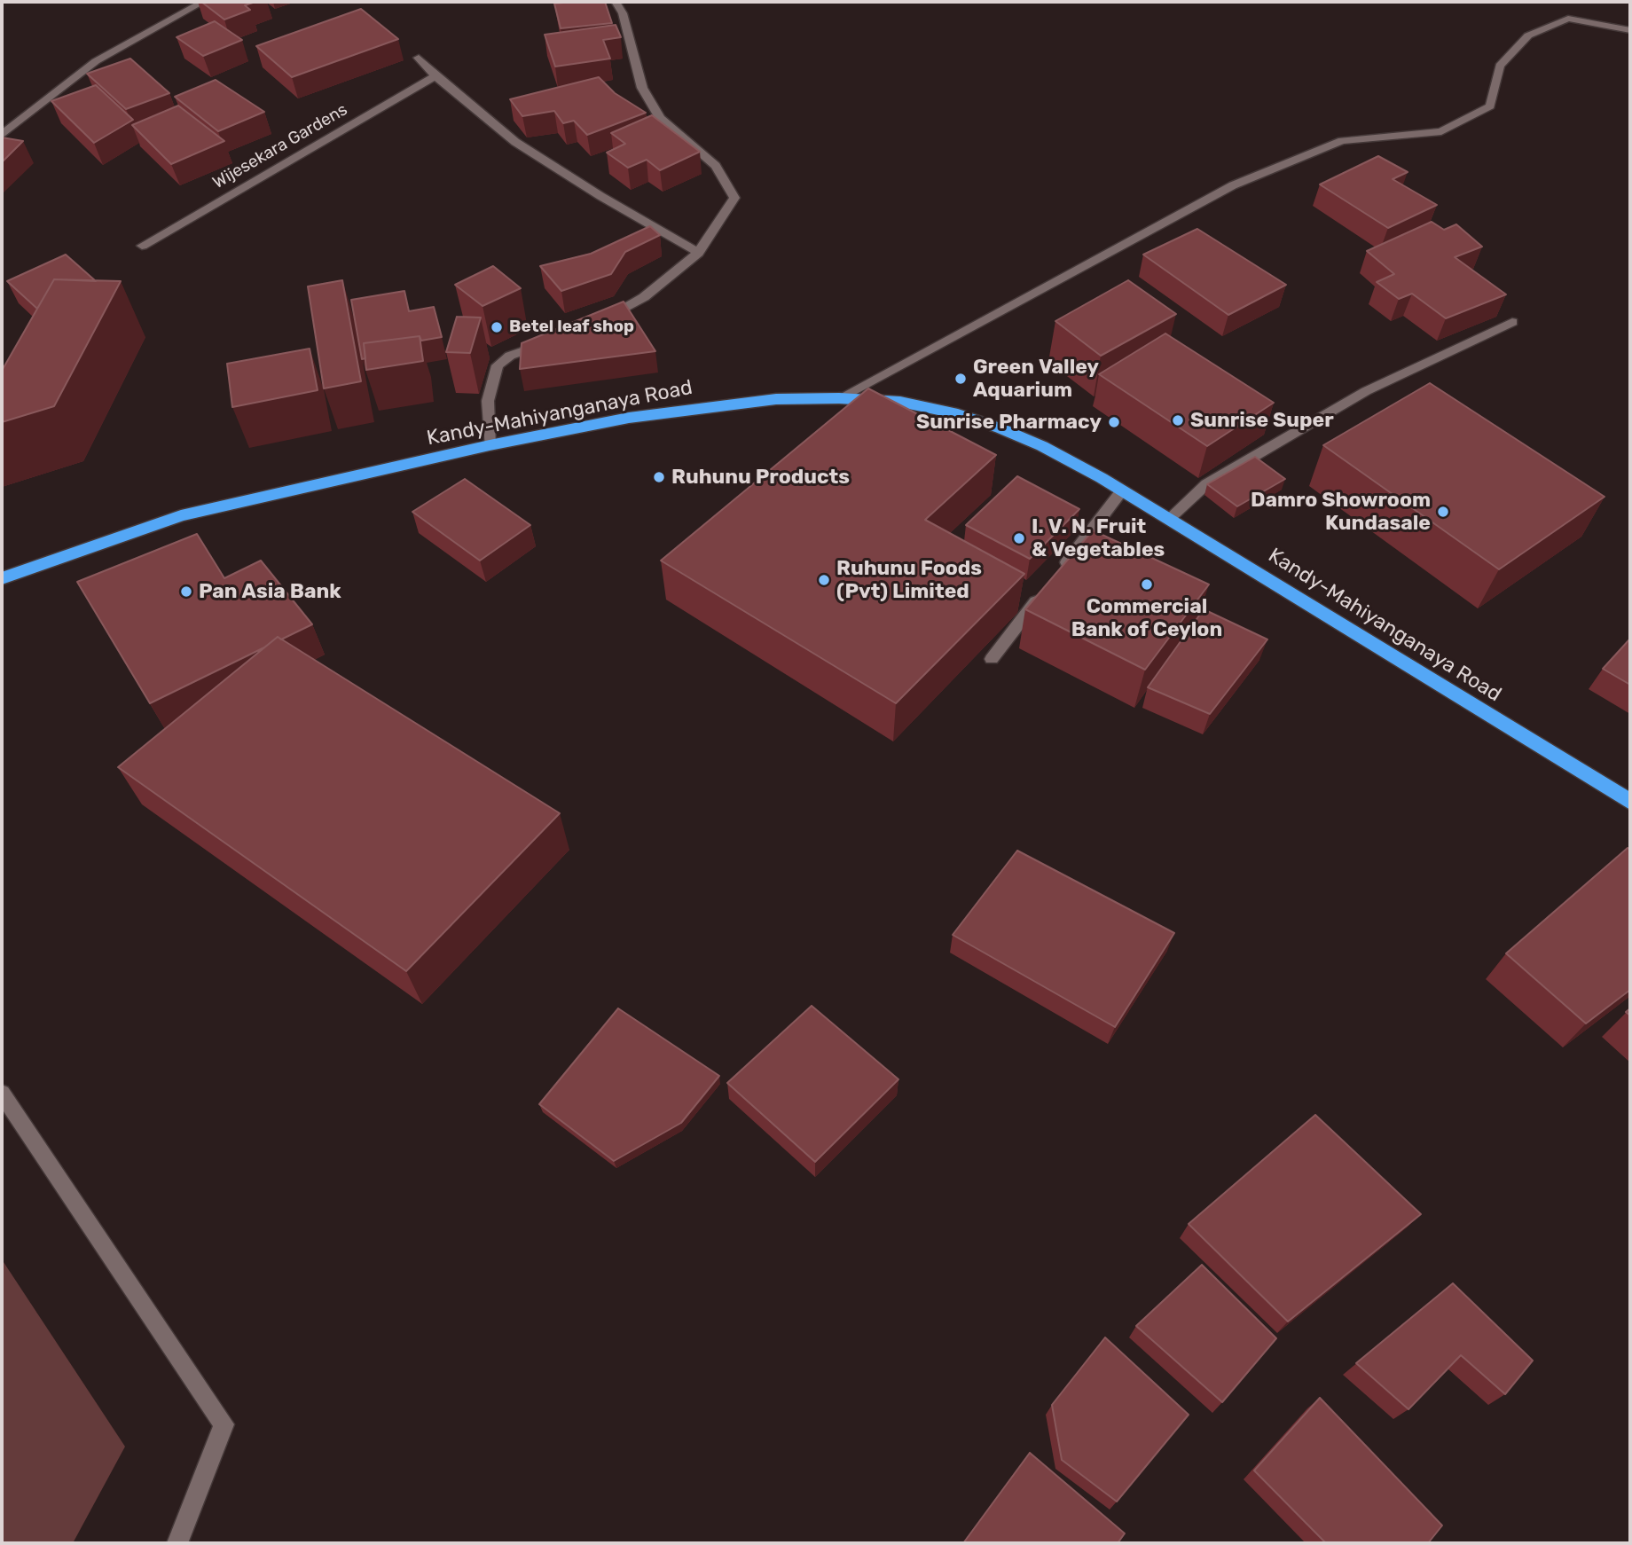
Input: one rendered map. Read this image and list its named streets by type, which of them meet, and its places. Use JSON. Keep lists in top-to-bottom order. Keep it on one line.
{"streets":{"highway":["Kandy-Mahiyanganaya Road"],"street":["Wijesekara Gardens"]},"places":["Betel leaf shop","Green Valley Aquarium","Sunrise Super","Sunrise Pharmacy","Ruhunu Products","Damro Showroom Kundasale","I. V. N. Fruit & Vegetables","Ruhunu Foods (Pvt) Limited","Commercial Bank of Ceylon","Pan Asia Bank"]}
